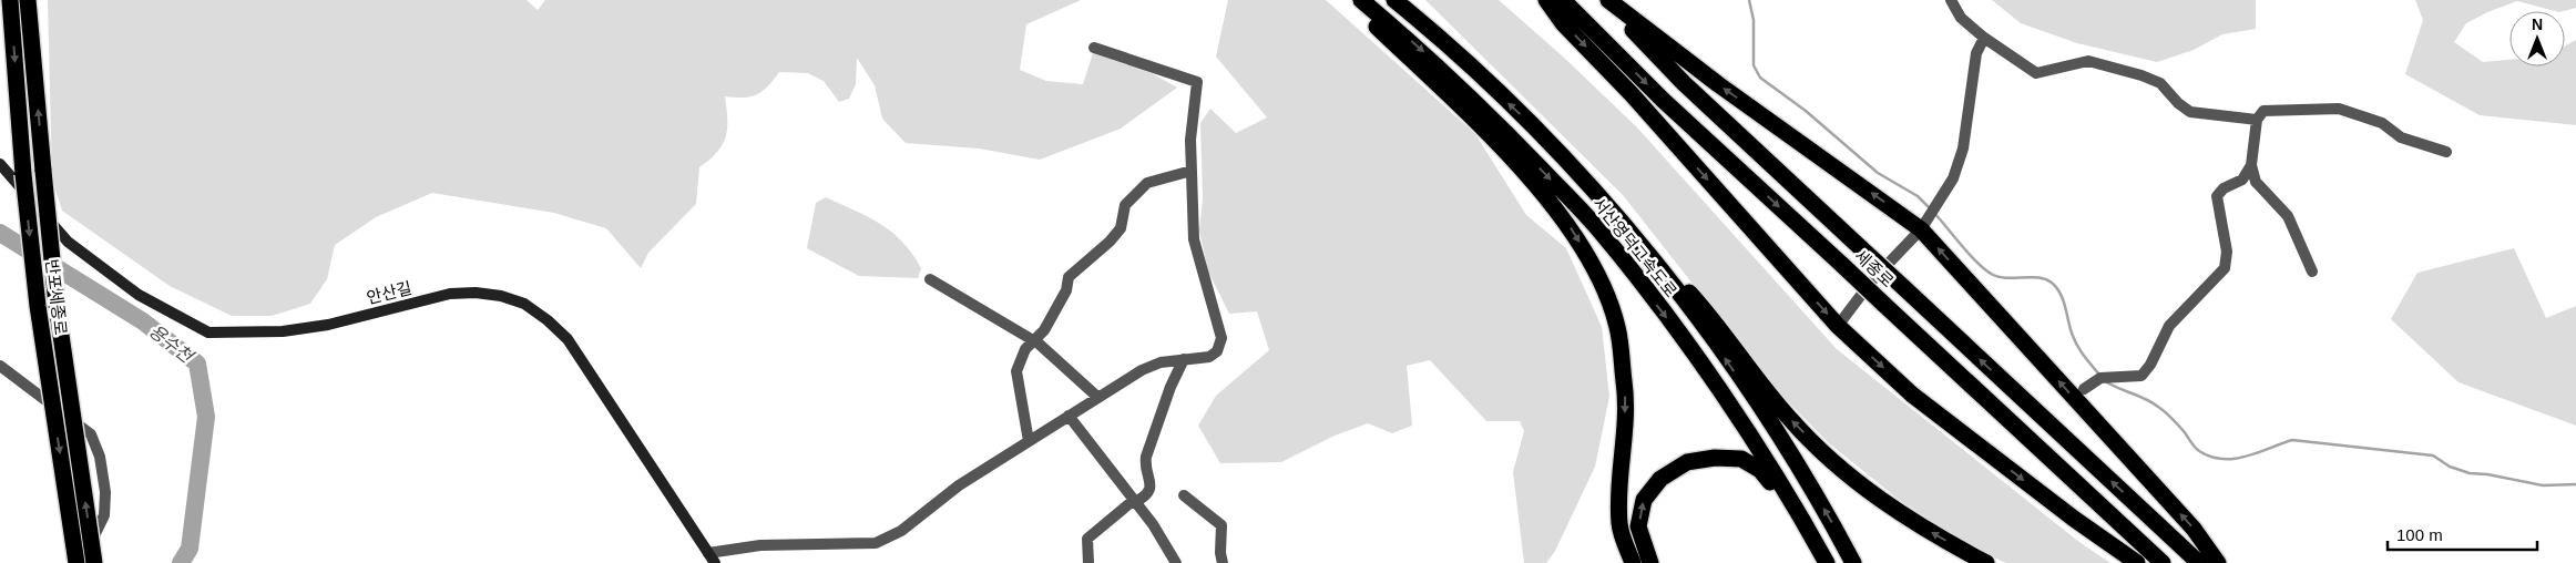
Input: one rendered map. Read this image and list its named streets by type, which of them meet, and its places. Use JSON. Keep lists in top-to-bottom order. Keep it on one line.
{"streets":{"highway":["서산영덕고속도로","세종로","반포세종로"],"street":["안산길"]},"water":["용수천"],"scale_bar":"100 m","north":"top"}
